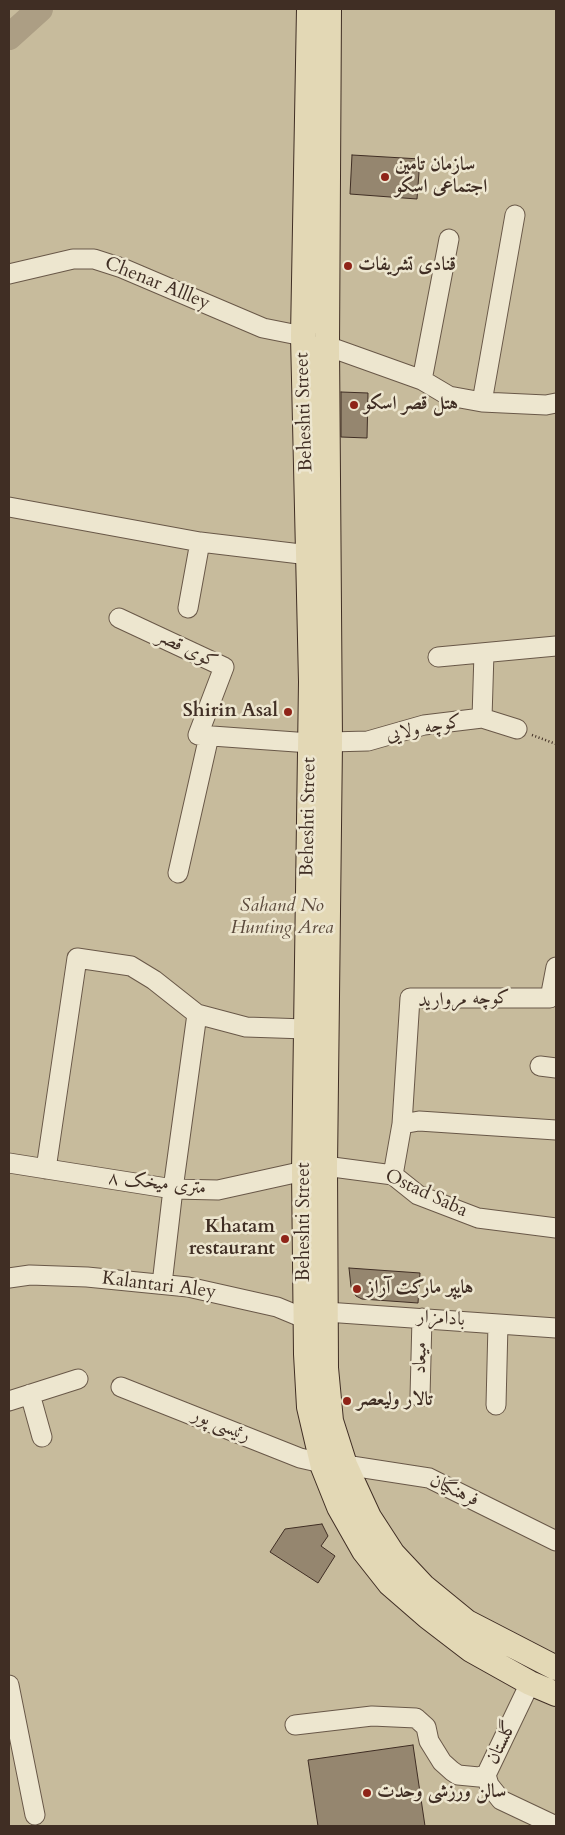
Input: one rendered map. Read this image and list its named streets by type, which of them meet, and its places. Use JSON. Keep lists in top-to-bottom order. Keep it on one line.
{"streets":{"main road":["Beheshti Street"],"street":["Chenar Allley","کوی قصر","کوچه ولایی","کوچه مروارید","۸ متری میخک","Ostad Saba","Kalantari Aley","بادامزار","میعاد","رئیسی پور","فرهنگیان","گلستان"]},"crossings":[["Chenar Allley","Beheshti Street"],["Beheshti Street","کوچه ولایی"],["Beheshti Street","۸ متری میخک"],["Beheshti Street","Ostad Saba"],["Beheshti Street","Kalantari Aley"],["Beheshti Street","بادامزار"],["Beheshti Street","رئیسی پور"],["Beheshti Street","فرهنگیان"],["Beheshti Street","گلستان"],["۸ متری میخک","Ostad Saba"],["Kalantari Aley","بادامزار"],["بادامزار","میعاد"]],"parks":["Sahand No Hunting Area"],"places":["سازمان تامین اجتماعی اسکو","قنادی تشریفات","هتل قصر اسکو","Shirin Asal","Khatam restaurant","هایپر مارکت آراز","تالار ولیعصر","سالن ورزشی وحدت"]}
